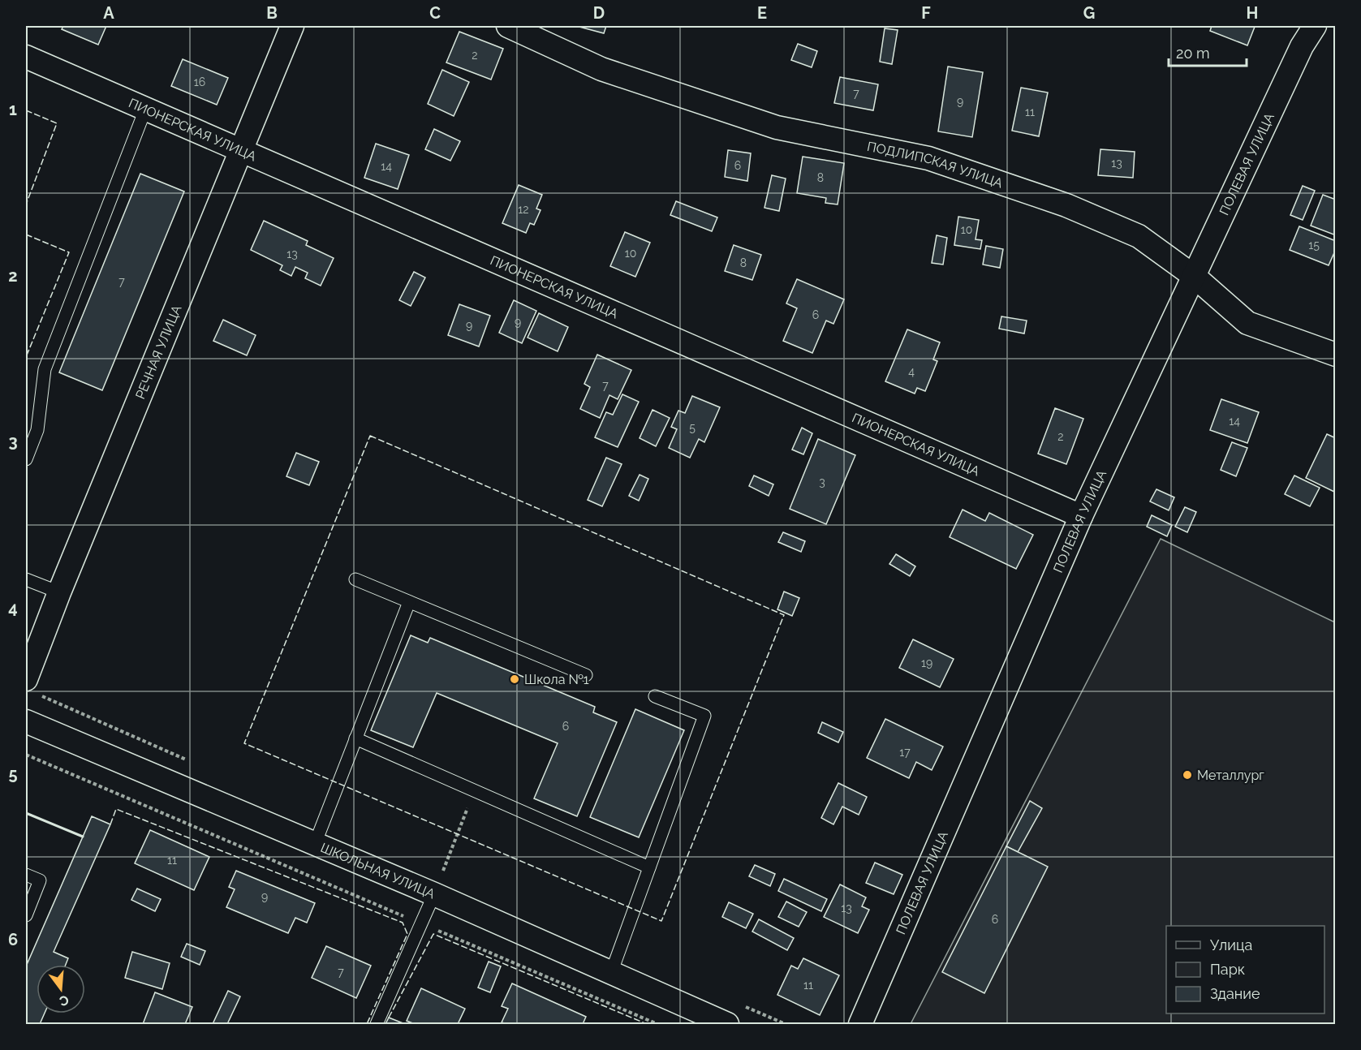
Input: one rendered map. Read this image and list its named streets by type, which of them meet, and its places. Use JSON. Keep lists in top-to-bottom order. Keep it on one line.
{"streets":{"street":["ПИОНЕРСКАЯ УЛИЦА","ПОЛЕВАЯ УЛИЦА","ПОДЛИПСКАЯ УЛИЦА","РЕЧНАЯ УЛИЦА","ШКОЛЬНАЯ УЛИЦА"]},"crossings":[["ПИОНЕРСКАЯ УЛИЦА","ПОЛЕВАЯ УЛИЦА"],["ПИОНЕРСКАЯ УЛИЦА","РЕЧНАЯ УЛИЦА"],["ПОЛЕВАЯ УЛИЦА","ПОДЛИПСКАЯ УЛИЦА"]],"places":["Школа №1","Металлург"],"house_numbers":["2","16","7","9","11","13","6","14","8","12","10","15","10","13","8","7","6","9","9","4","7","14","5","2","3","19","6","17","11","9","13","6","7","11"],"legend":["Улица","Парк","Здание"],"scale_bar":"20 m","north":"bottom","grid":{"columns":["A","B","C","D","E","F","G","H"],"rows":["1","2","3","4","5","6"]}}
